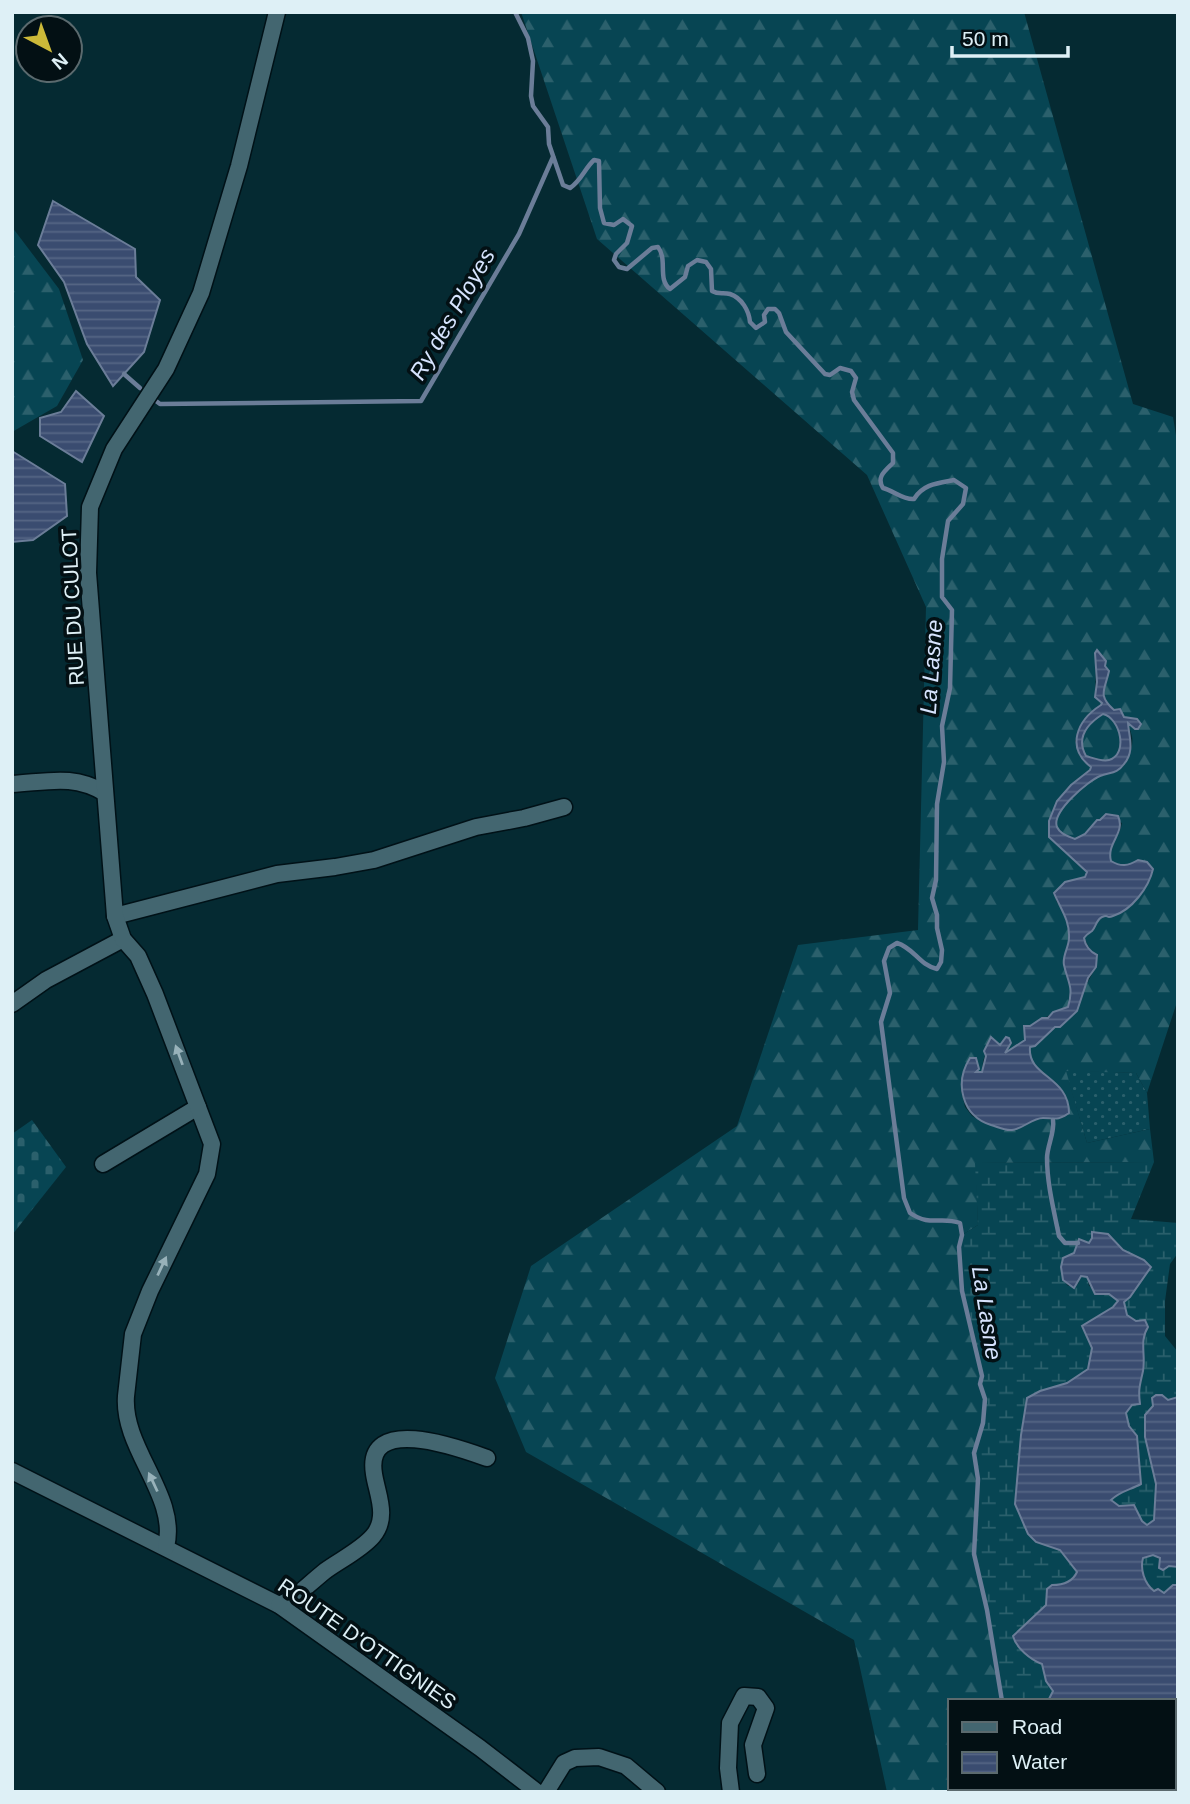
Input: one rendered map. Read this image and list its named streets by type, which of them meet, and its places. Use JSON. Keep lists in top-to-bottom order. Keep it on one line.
{"streets":{"street":["RUE DU CULOT","ROUTE D'OTTIGNIES"]},"crossings":[["RUE DU CULOT","ROUTE D'OTTIGNIES"]],"one_way":["RUE DU CULOT"],"water":["Ry des Ployes","La Lasne"],"legend":["Road","Water"],"scale_bar":"50 m","north":"bottom right"}
